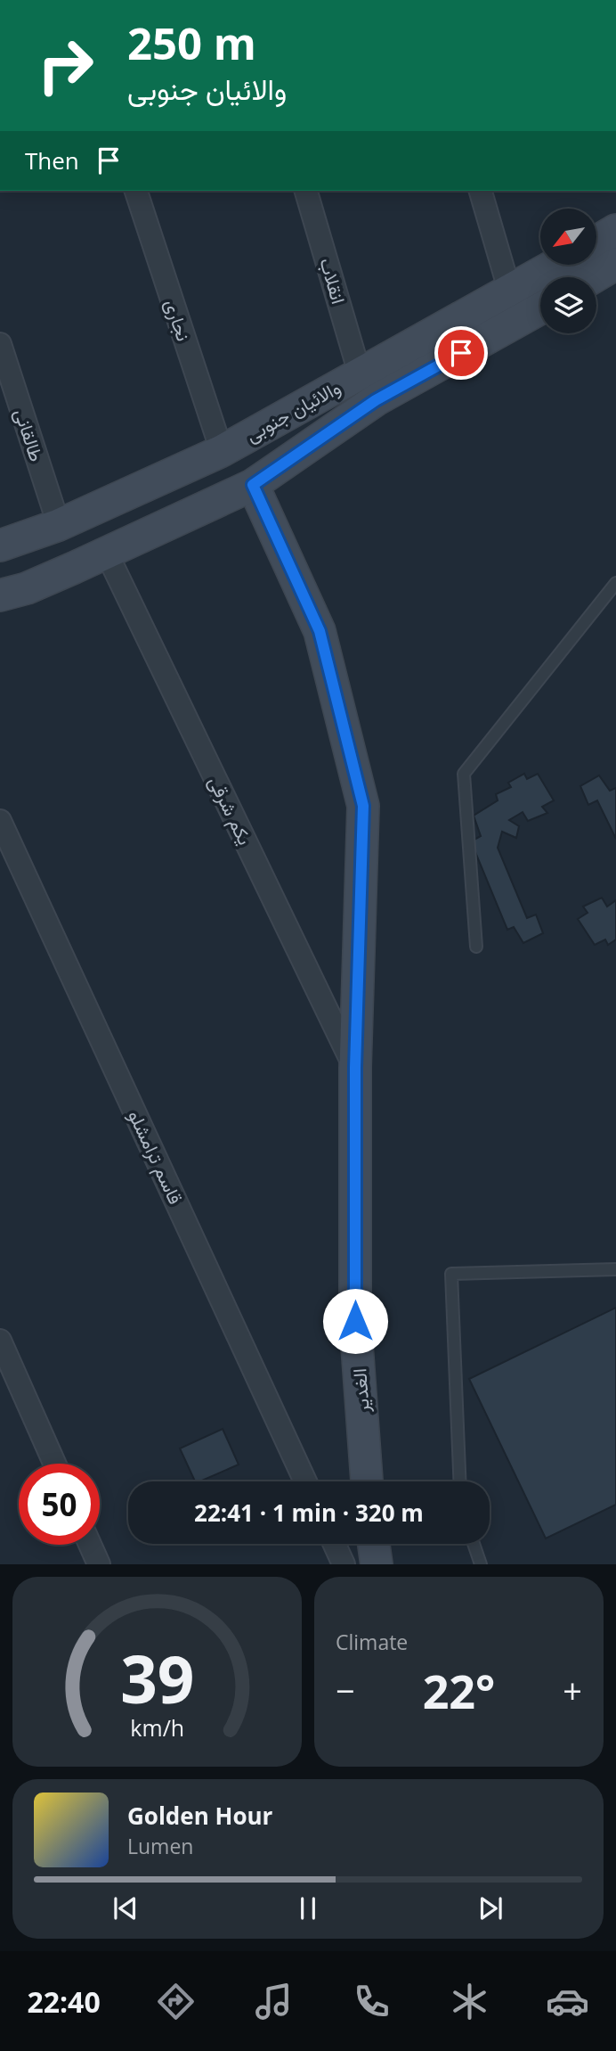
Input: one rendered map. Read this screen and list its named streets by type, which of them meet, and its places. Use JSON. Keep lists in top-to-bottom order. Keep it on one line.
{"streets":{"main road":["والائیان جنوبی","الغدیر"],"street":["انقلاب","نجاری","طالقانی","یکم شرقی","قاسم ترامشلو"]},"crossings":[["انقلاب","والائیان جنوبی"],["نجاری","والائیان جنوبی"],["نجاری","الغدیر"],["والائیان جنوبی","طالقانی"],["والائیان جنوبی","یکم شرقی"],["والائیان جنوبی","الغدیر"],["یکم شرقی","الغدیر"]],"north":"bottom left","page":{"turn":["250 m","والائیان جنوبی"],"then":"Then","limit":"50","trip":"22:41 · 1 min · 320 m","tile":"Climate","heat":["−","22°","+"],"song":["Golden Hour","Lumen"],"tabs":"22:40","gauge":["39","km/h"]}}
